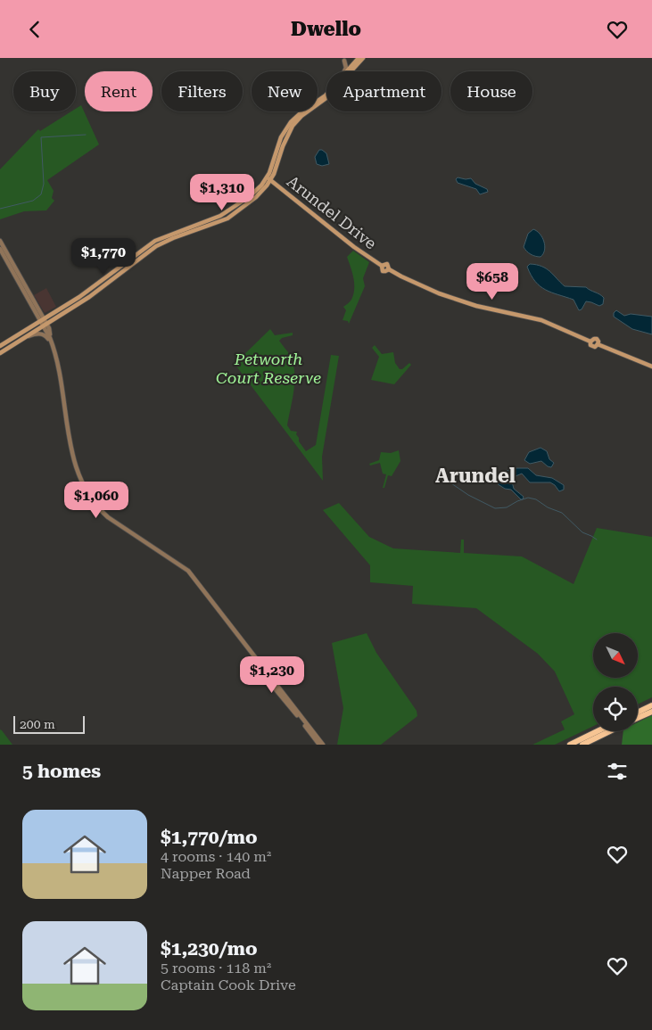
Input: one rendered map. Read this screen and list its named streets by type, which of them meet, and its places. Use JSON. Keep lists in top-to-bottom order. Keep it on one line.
{"streets":{"main road":["Arundel Drive"]},"districts":["Arundel"],"parks":["Petworth Court Reserve"],"scale_bar":"200 m","north":"bottom right","page":{"header":"Dwello","chip":["Buy","Rent","Filters","New","Apartment","House"],"price":["$1,310","$1,770","$658","$1,060","$1,230"],"scale":"200 m","heading":"5 homes","list":[{"name":"$1,770/mo","note":"4 rooms · 140 m² · Napper Road"},{"name":"$1,230/mo","note":"5 rooms · 118 m² · Captain Cook Drive"}]}}
